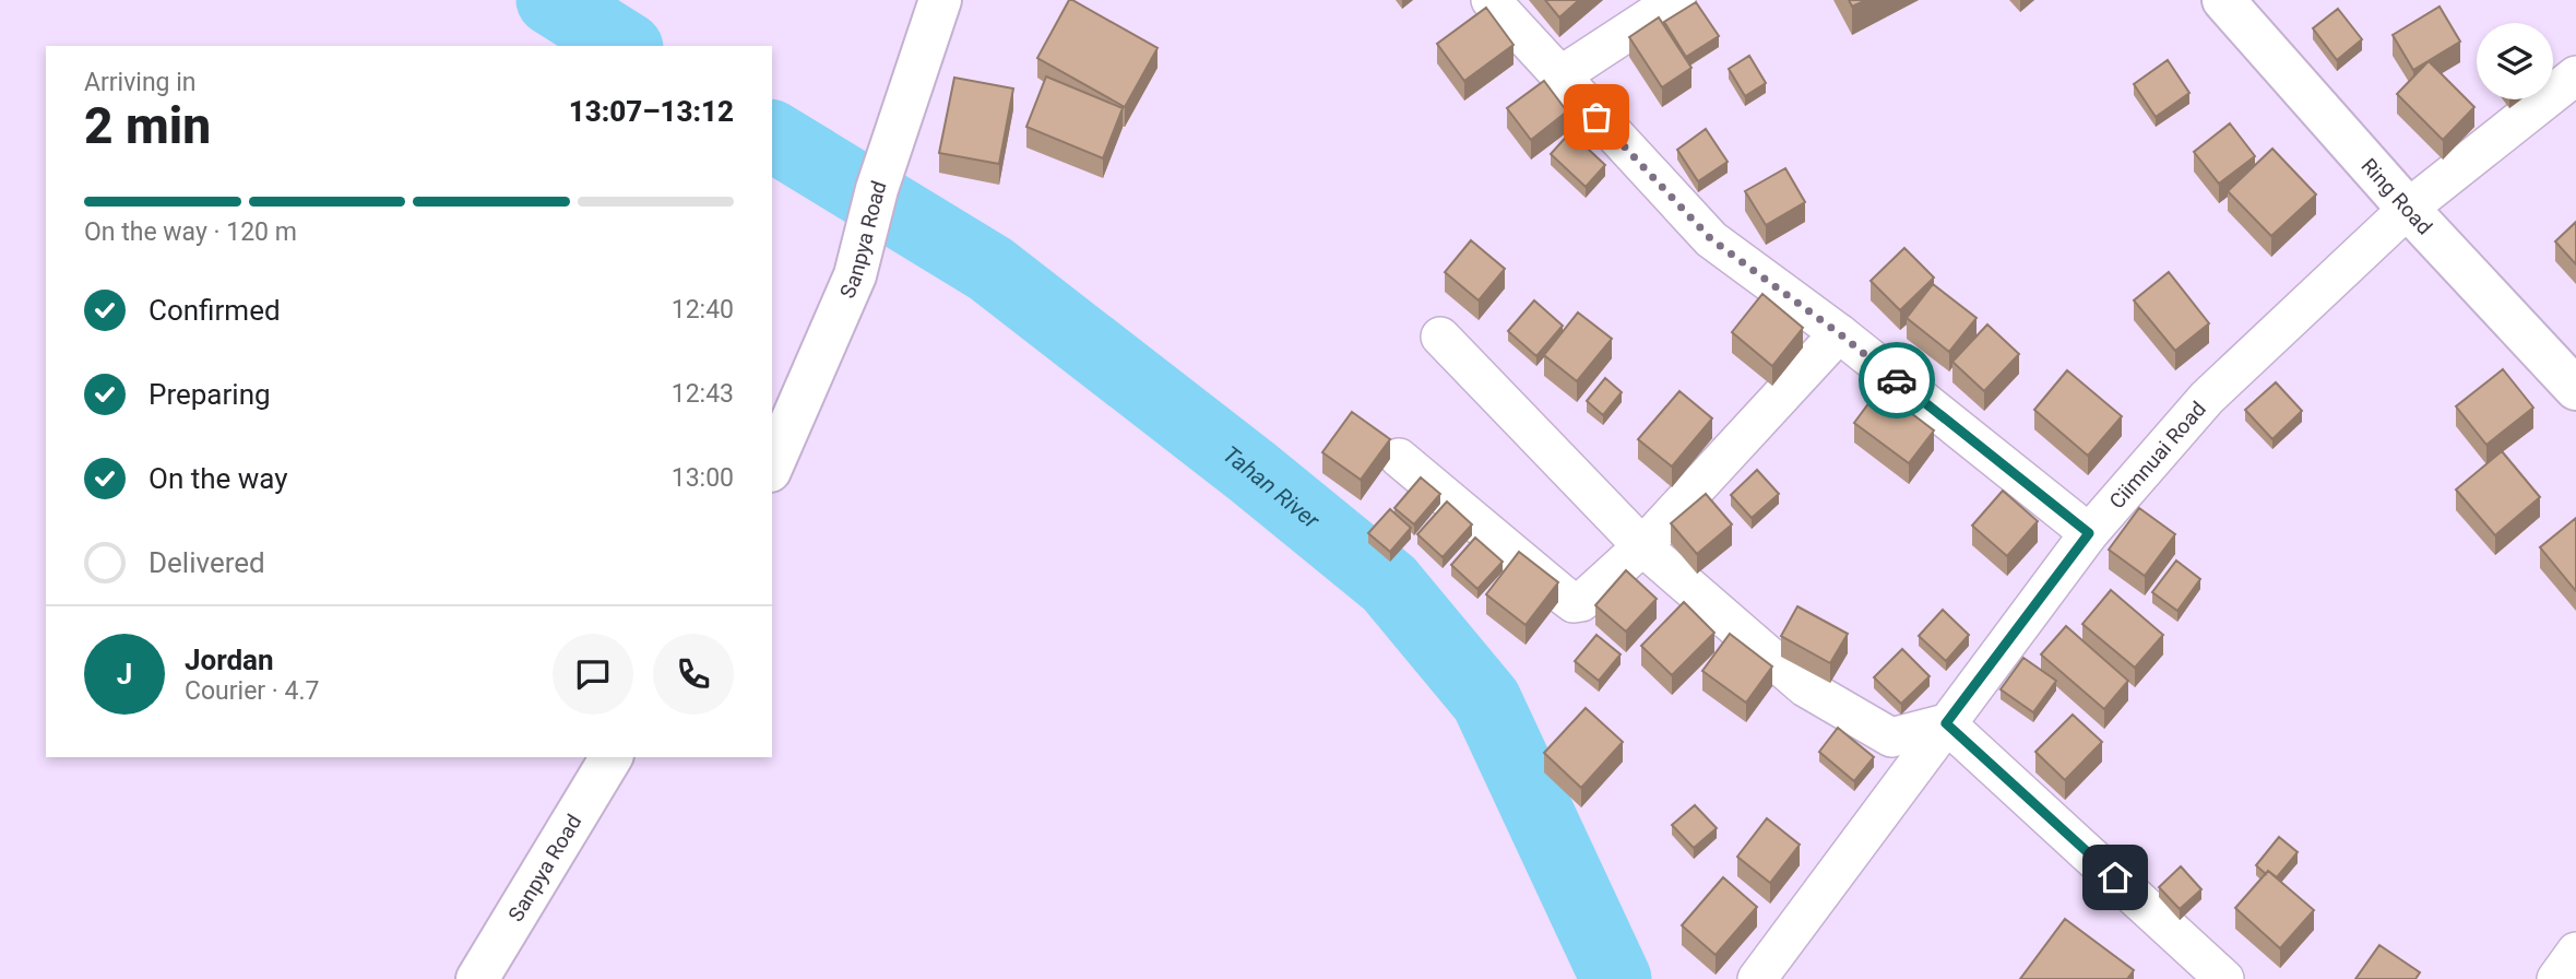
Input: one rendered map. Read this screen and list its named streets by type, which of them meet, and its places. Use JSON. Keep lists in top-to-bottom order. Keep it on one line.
{"streets":{"street":["Ring Road","Sanpya Road","Ciimnuai Road"]},"crossings":[["Ring Road","Ciimnuai Road"]],"water":["Tahan River"],"page":{"heading":["2 min","Arriving in","13:07–13:12"],"panel":["Jordan","Courier · 4.7"],"bar":"On the way · 120 m","list":[["Confirmed","12:40"],["Preparing","12:43"],["On the way","13:00"],"Delivered"],"round":"J"}}
